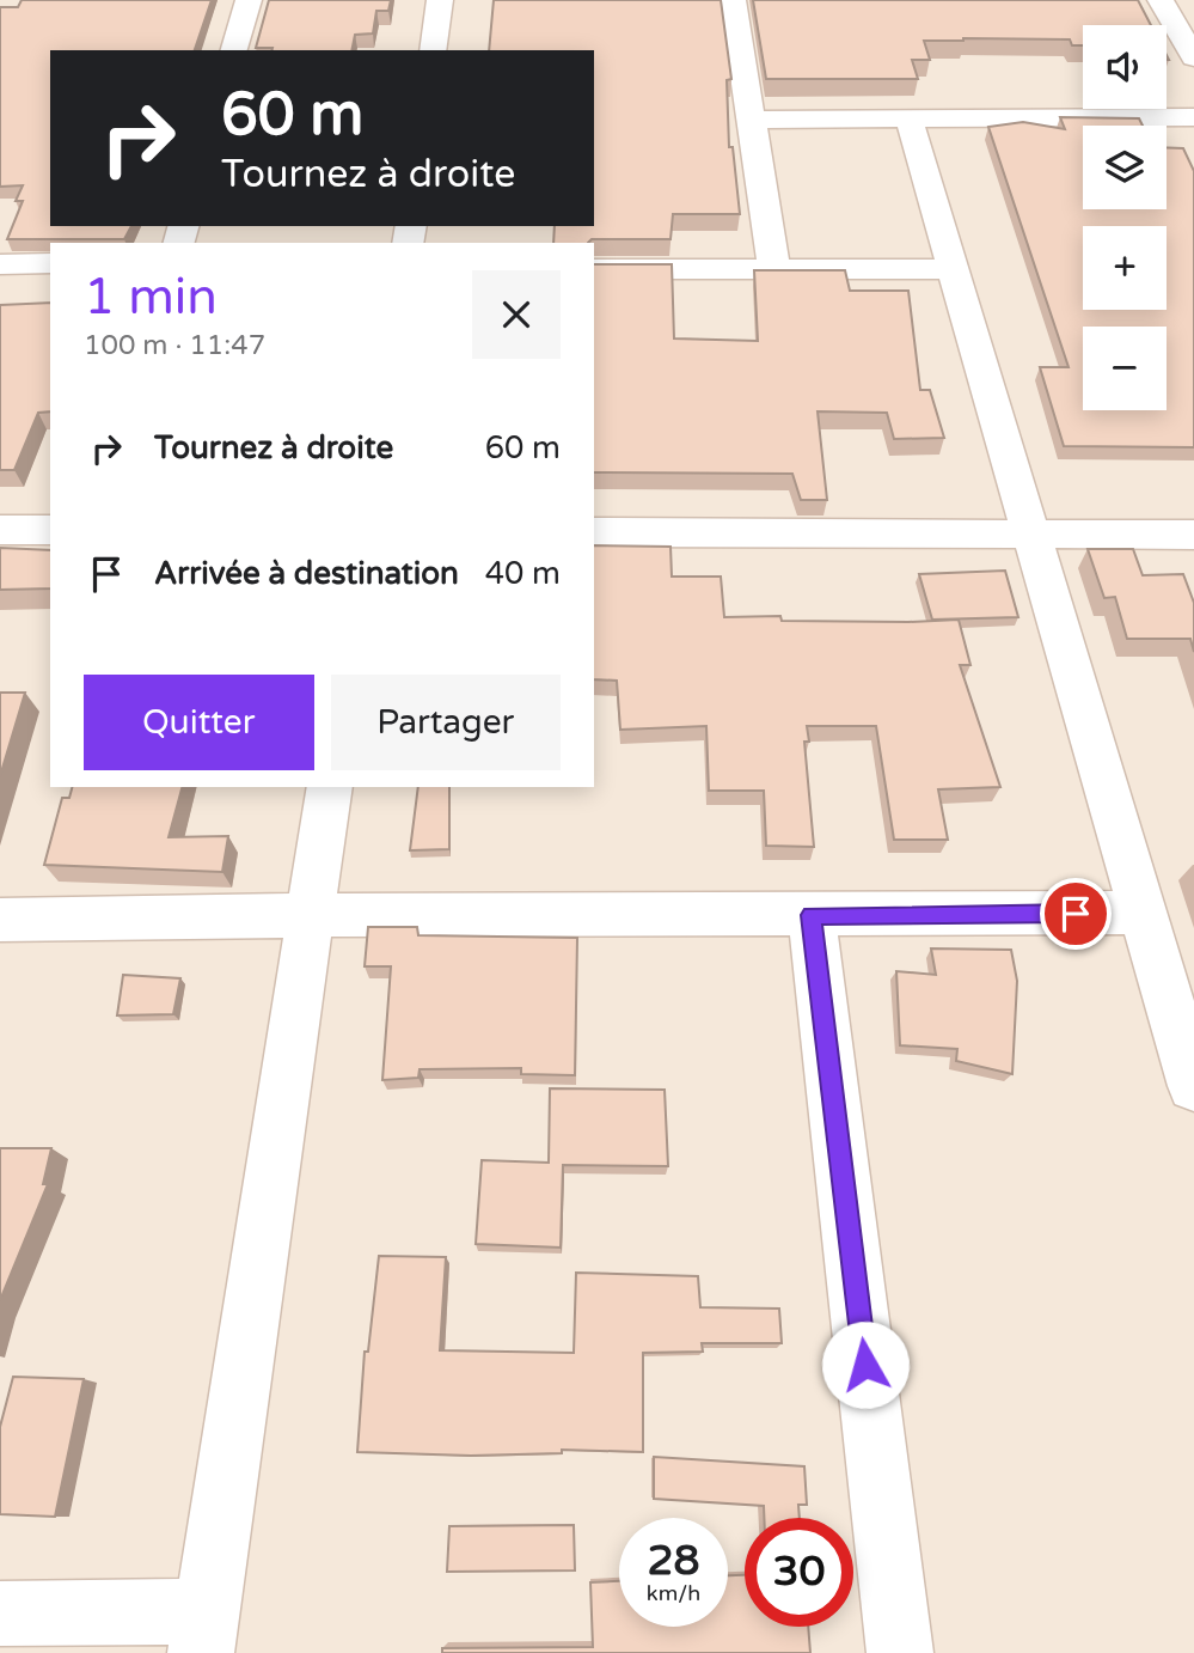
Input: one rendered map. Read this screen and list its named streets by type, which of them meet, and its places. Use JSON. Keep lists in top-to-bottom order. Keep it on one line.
{"page":{"map_buttons":["+","−"],"turn":["60 m","Tournez à droite"],"heading":["1 min","100 m · 11:47"],"list":[{"name":"Tournez à droite","value":"60 m"},{"name":"Arrivée à destination","value":"40 m"}],"buttons":["Quitter","Partager"],"speed":"28 km/h","limit":"30"}}
